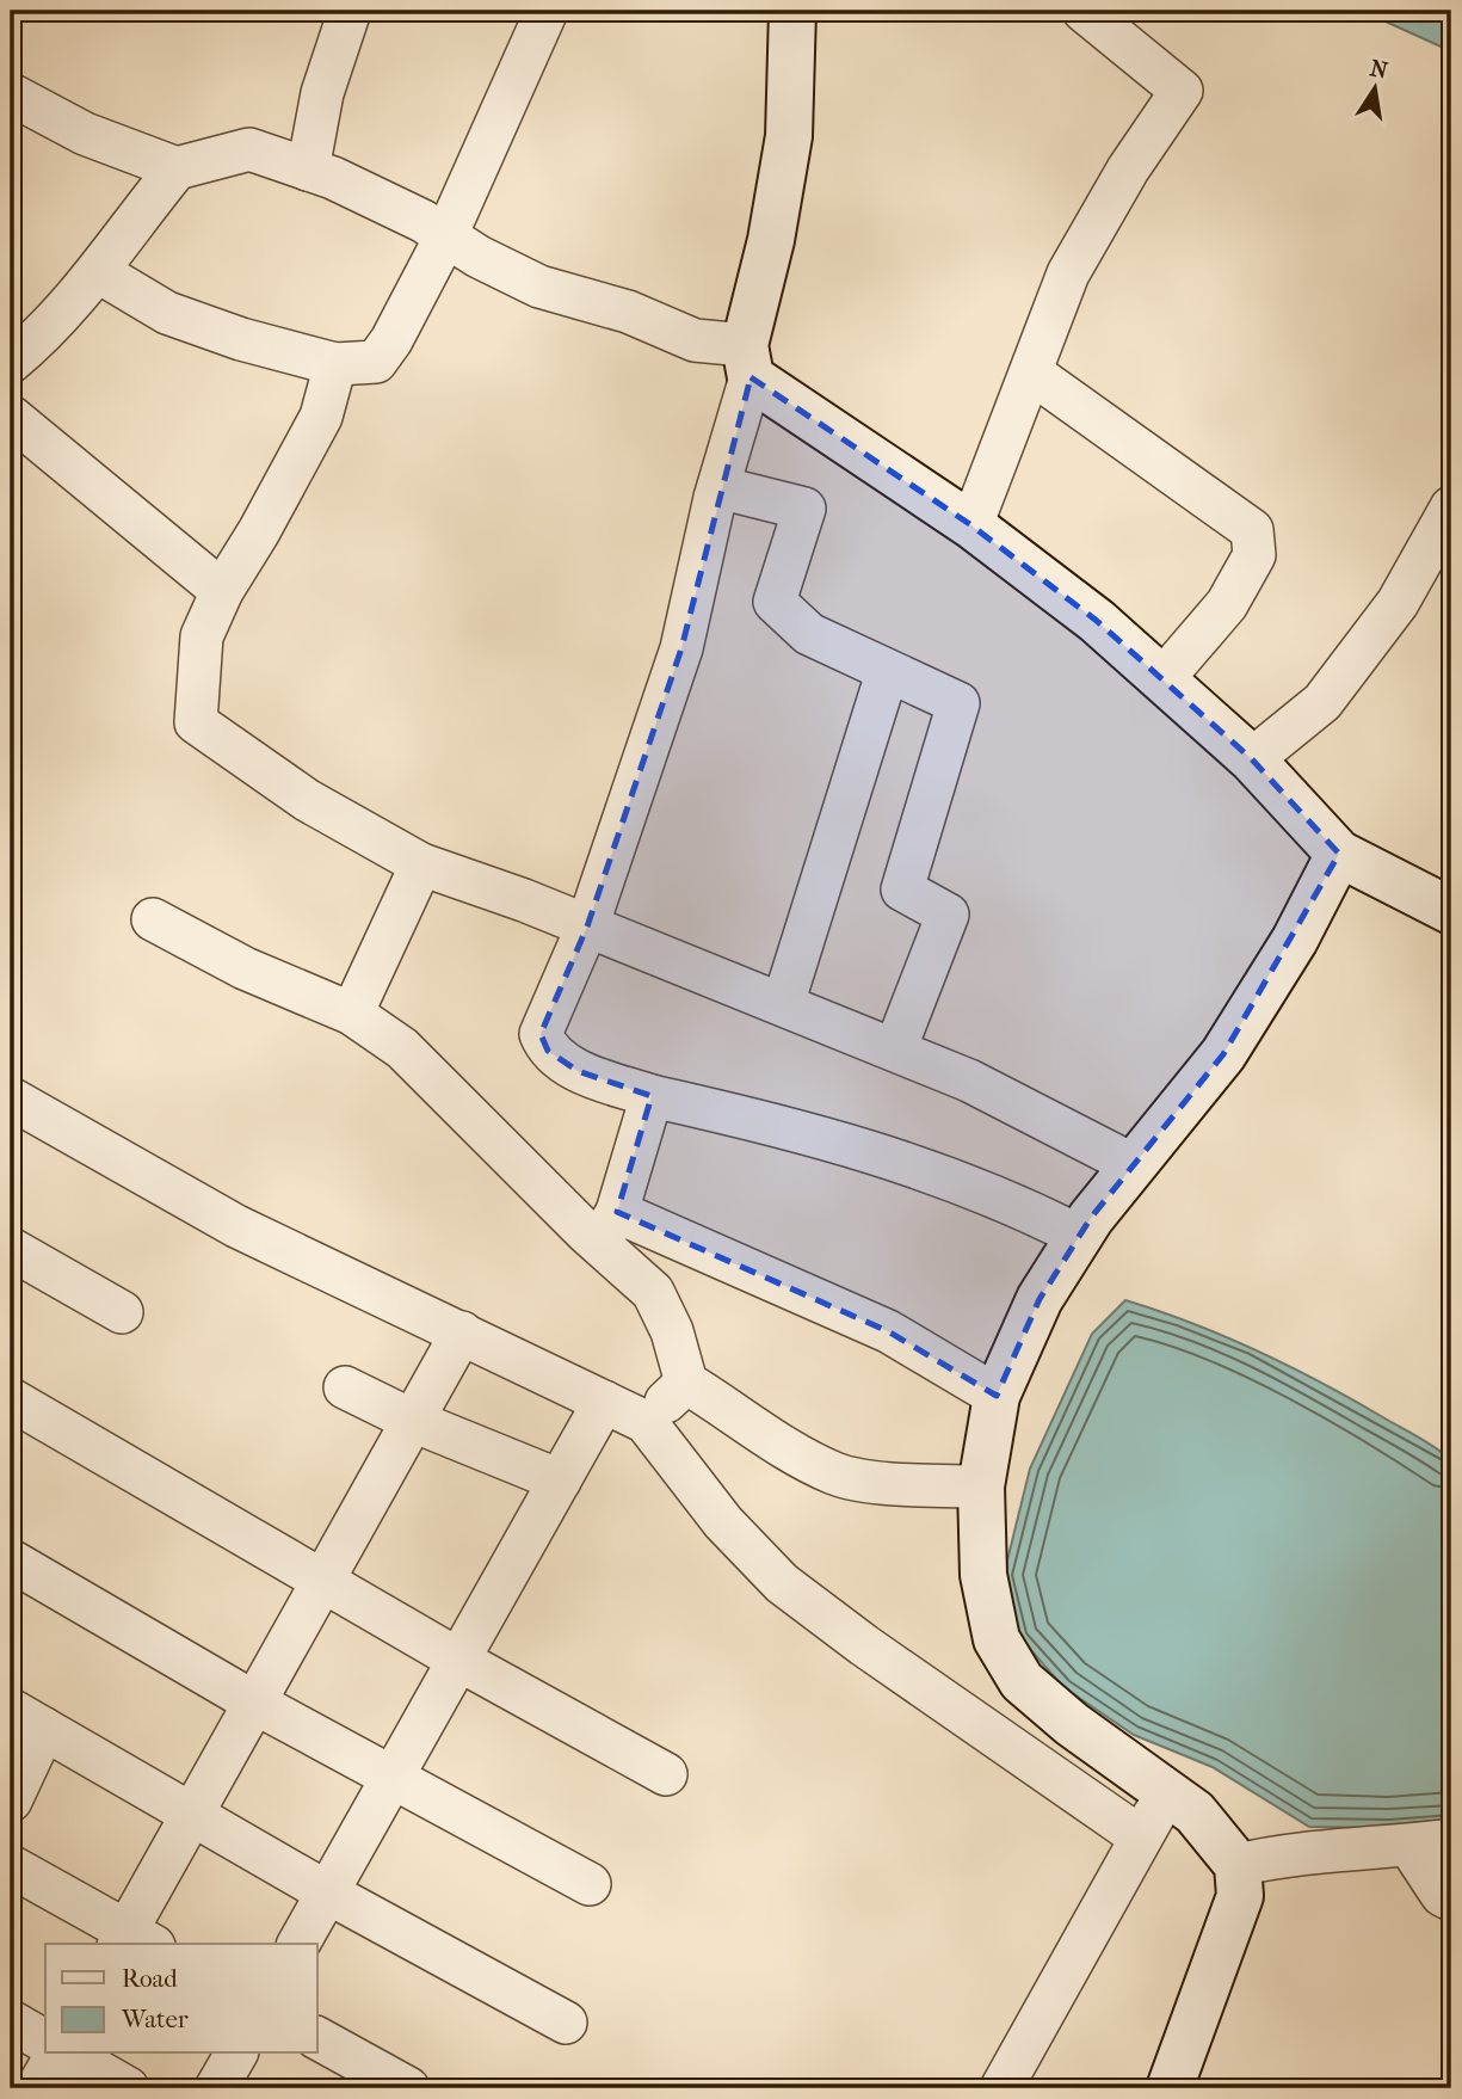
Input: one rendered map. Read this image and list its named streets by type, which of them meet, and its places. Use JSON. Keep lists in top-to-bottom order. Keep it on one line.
{"legend":["Road","Water"],"north":"top"}
